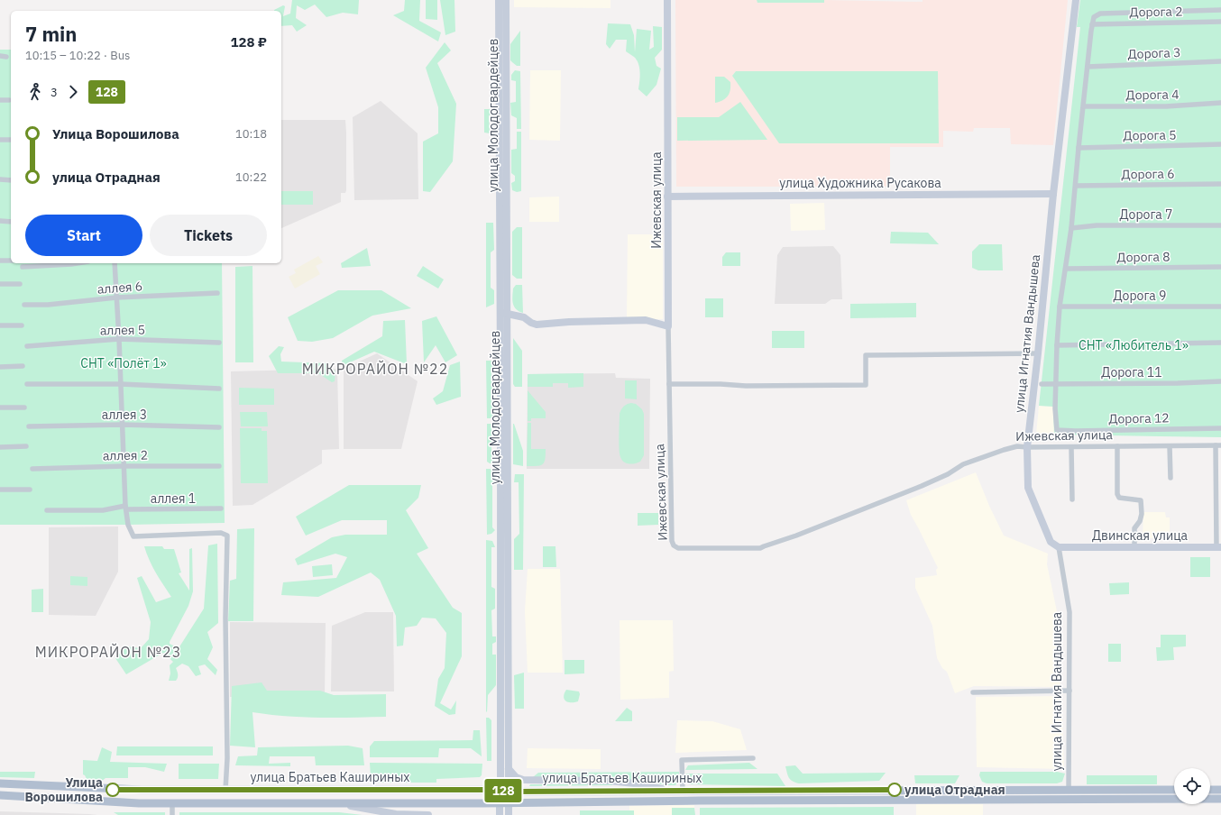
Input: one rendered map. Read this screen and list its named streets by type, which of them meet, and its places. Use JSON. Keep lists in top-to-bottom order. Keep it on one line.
{"streets":{"main road":["улица Молодогвардейцев","улица Художника Русакова","Ижевская улица","улица Игнатия Вандышева","Двинская улица","улица Братьев Кашириных"],"street":["Дорога 2","Дорога 3","Дорога 4","Дорога 5","Дорога 6","Дорога 7","Дорога 8","аллея 6","Дорога 9","аллея 5","Дорога 11","аллея 3","Дорога 12","аллея 2","аллея 1"]},"crossings":[["улица Молодогвардейцев","улица Братьев Кашириных"],["улица Художника Русакова","Ижевская улица"],["улица Художника Русакова","улица Игнатия Вандышева"],["Ижевская улица","улица Игнатия Вандышева"],["улица Игнатия Вандышева","Двинская улица"],["улица Игнатия Вандышева","улица Братьев Кашириных"],["Дорога 11","Дорога 12"]],"districts":["МИКРОРАЙОН №22","МИКРОРАЙОН №23"],"parks":["СНТ «Любитель 1»","СНТ «Полёт 1»"],"places":["Улица Ворошилова","улица Отрадная"],"lines":["bus line 128"],"page":{"on_map":"128","heading":["7 min","10:15 – 10:22 · Bus","128 ₽"],"legs":["3","128"],"list":[{"name":"Улица Ворошилова","value":"10:18"},{"name":"улица Отрадная","value":"10:22"}],"buttons":["Start","Tickets"]}}
